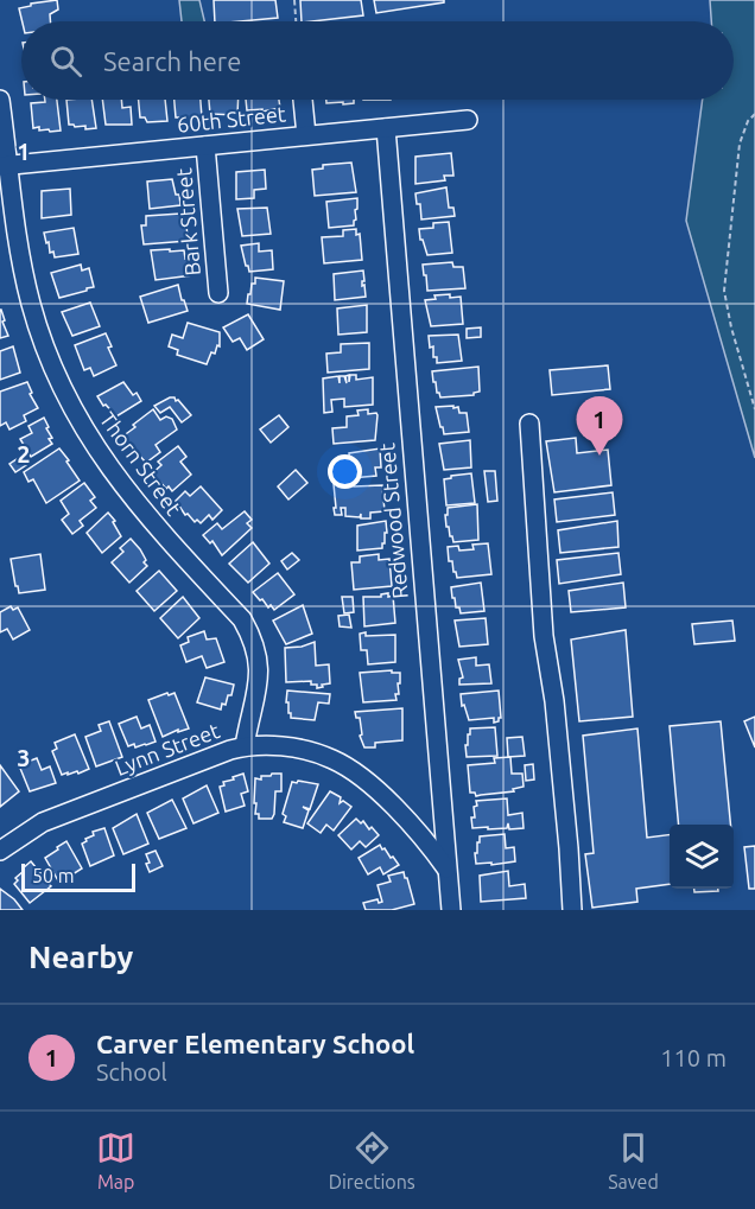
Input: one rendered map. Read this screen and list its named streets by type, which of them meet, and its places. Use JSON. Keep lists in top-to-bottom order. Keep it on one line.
{"streets":{"street":["60th Street","Bark Street","Thorn Street","Redwood Street","Lynn Street"]},"crossings":[["60th Street","Bark Street"],["60th Street","Thorn Street"],["60th Street","Redwood Street"],["Thorn Street","Lynn Street"],["Redwood Street","Lynn Street"]],"scale_bar":"50 m","page":{"search":"Search here","pins":"1","scale":"50 m","heading":"Nearby","list":[{"mark":"1","name":"Carver Elementary School","note":"School","value":"110 m"}],"nav":["Map","Directions","Saved"]},"grid":{"rows":["1","2","3"]}}
